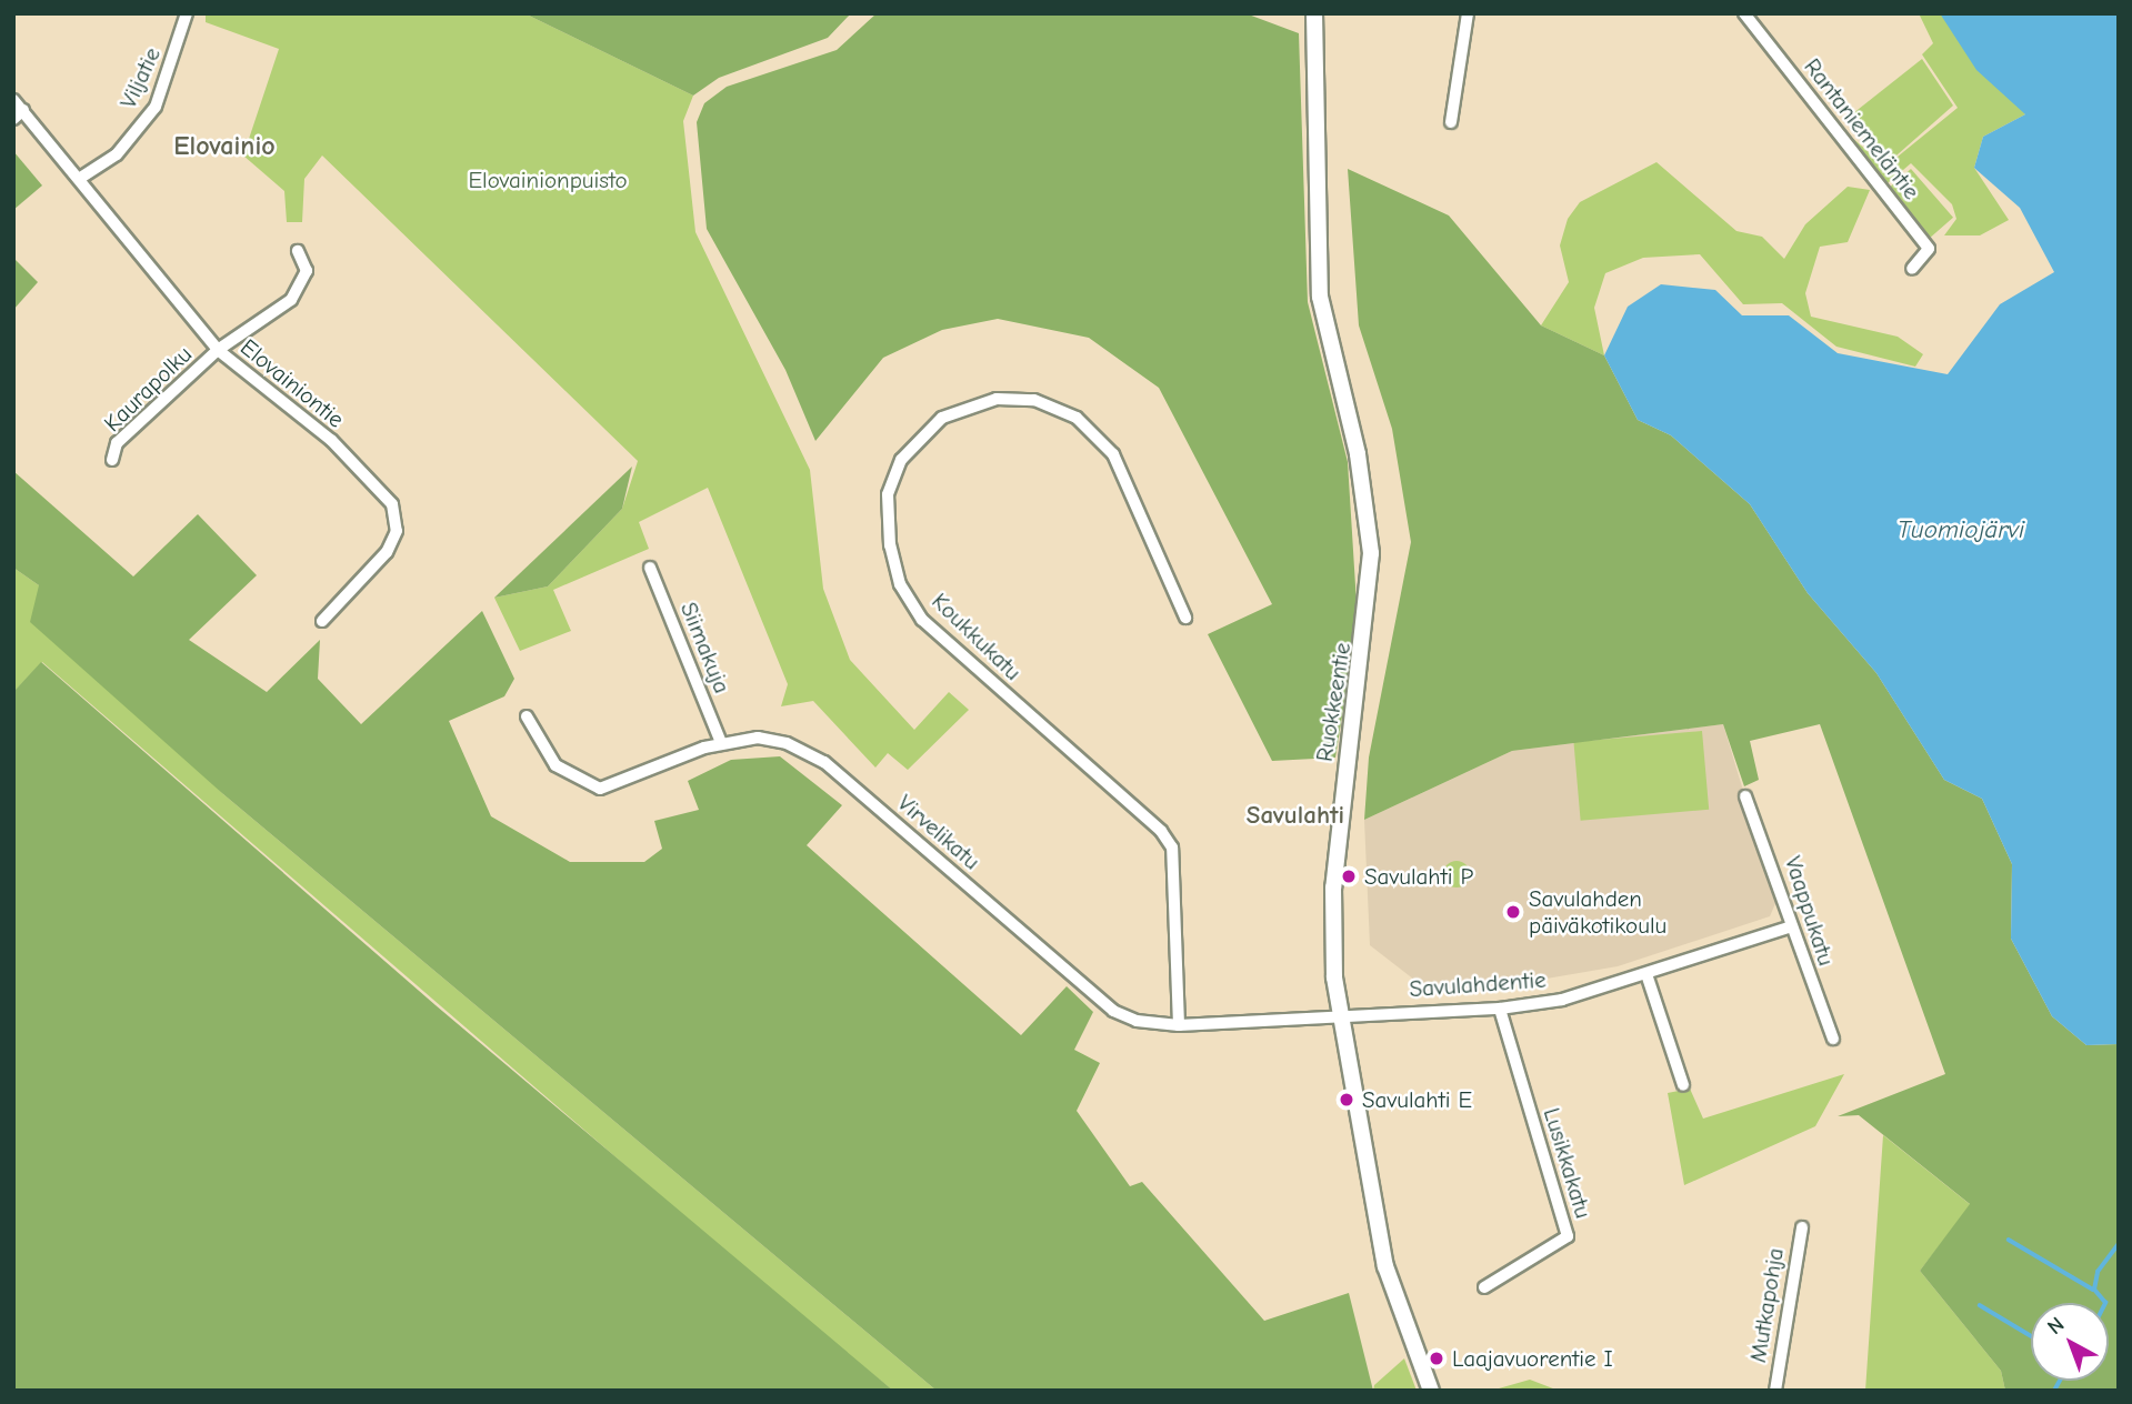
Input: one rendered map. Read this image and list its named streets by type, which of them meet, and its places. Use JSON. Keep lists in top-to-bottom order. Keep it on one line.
{"streets":{"street":["Viljatie","Rantaniemeläntie","Elovainiontie","Kaurapolku","Koukkukatu","Siimakuja","Ruokkeentie","Virvelikatu","Vaappukatu","Savulahdentie","Lusikkakatu","Mutkapohja"]},"crossings":[["Viljatie","Elovainiontie"],["Elovainiontie","Kaurapolku"],["Koukkukatu","Virvelikatu"],["Siimakuja","Virvelikatu"],["Ruokkeentie","Virvelikatu"],["Ruokkeentie","Savulahdentie"],["Virvelikatu","Savulahdentie"],["Vaappukatu","Savulahdentie"],["Savulahdentie","Lusikkakatu"]],"districts":["Elovainio","Savulahti"],"water":["Tuomiojärvi"],"parks":["Elovainionpuisto"],"places":["Savulahti P","Savulahden päiväkotikoulu","Savulahti E","Laajavuorentie I"],"north":"top left"}
